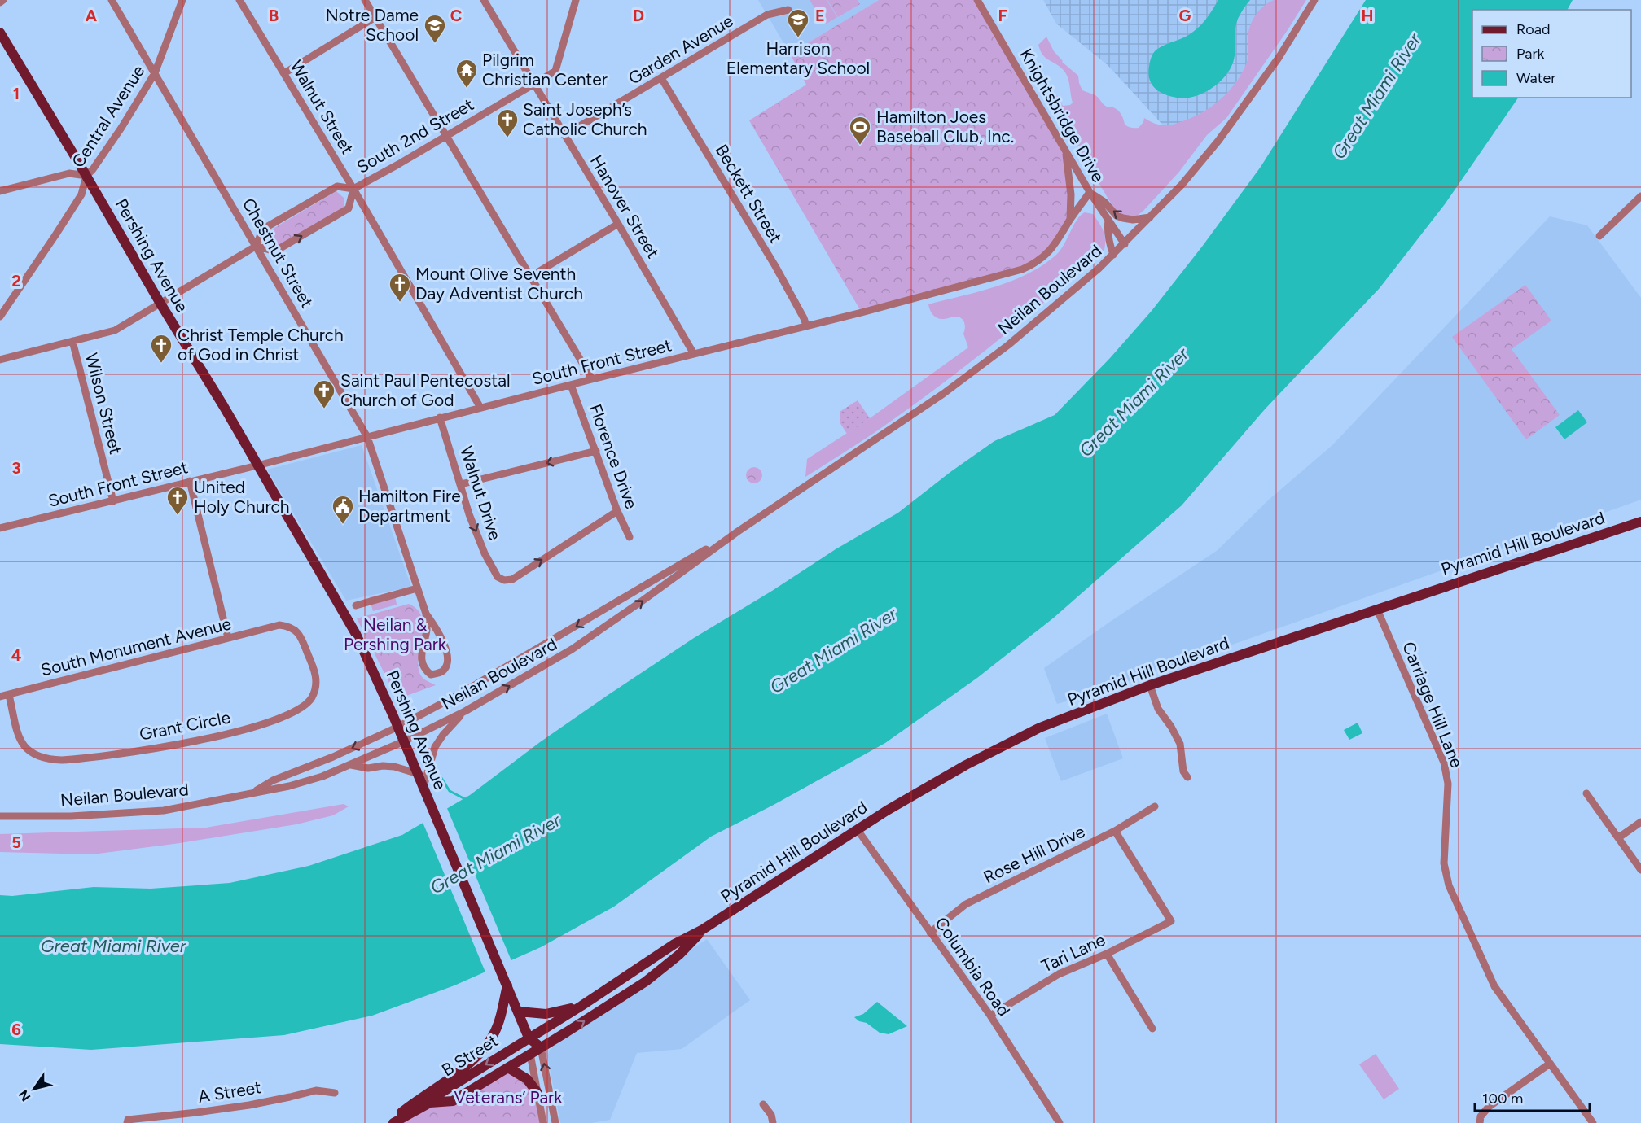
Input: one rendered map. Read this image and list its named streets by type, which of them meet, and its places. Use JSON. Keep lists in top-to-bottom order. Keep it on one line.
{"streets":{"main road":["Pershing Avenue","Pyramid Hill Boulevard","B Street"],"street":["Garden Avenue","Walnut Street","Knightsbridge Drive","Central Avenue","South 2nd Street","Beckett Street","Hanover Street","Chestnut Street","Neilan Boulevard","South Front Street","Wilson Street","Florence Drive","Walnut Drive","South Monument Avenue","Carriage Hill Lane","Grant Circle","Rose Hill Drive","Tari Lane","Columbia Road","A Street"]},"crossings":[["Garden Avenue","Beckett Street"],["Garden Avenue","Hanover Street"],["Walnut Street","South 2nd Street"],["Walnut Street","South Front Street"],["Knightsbridge Drive","Neilan Boulevard"],["Knightsbridge Drive","South Front Street"],["Central Avenue","Chestnut Street"],["Central Avenue","Pershing Avenue"],["South 2nd Street","Hanover Street"],["South 2nd Street","Chestnut Street"],["South 2nd Street","Pershing Avenue"],["South 2nd Street","Wilson Street"],["Beckett Street","South Front Street"],["Hanover Street","South Front Street"],["Chestnut Street","South Front Street"],["Pershing Avenue","Neilan Boulevard"],["Pershing Avenue","South Front Street"],["Pershing Avenue","Pyramid Hill Boulevard"],["Pershing Avenue","B Street"],["South Front Street","Wilson Street"],["South Front Street","Florence Drive"],["South Front Street","Walnut Drive"],["Florence Drive","Walnut Drive"],["Pyramid Hill Boulevard","Carriage Hill Lane"],["Pyramid Hill Boulevard","Columbia Road"],["Pyramid Hill Boulevard","B Street"],["South Monument Avenue","Grant Circle"],["Rose Hill Drive","Tari Lane"],["Rose Hill Drive","Columbia Road"],["Tari Lane","Columbia Road"]],"water":["Great Miami River"],"parks":["Neilan & Pershing Park","Veterans’ Park"],"places":{"school or university":["Harrison Elementary School","Notre Dame School"],"temple":["Pilgrim Christian Center"],"church":["Saint Joseph’s Catholic Church","Mount Olive Seventh Day Adventist Church","Christ Temple Church of God in Christ","Saint Paul Pentecostal Church of God","United Holy Church"],"sports":["Hamilton Joes Baseball Club, Inc."],"public building":["Hamilton Fire Department"]},"legend":["Road","Park","Water"],"scale_bar":"100 m","north":"bottom left","grid":{"columns":["A","B","C","D","E","F","G","H"],"rows":["1","2","3","4","5","6"]}}
